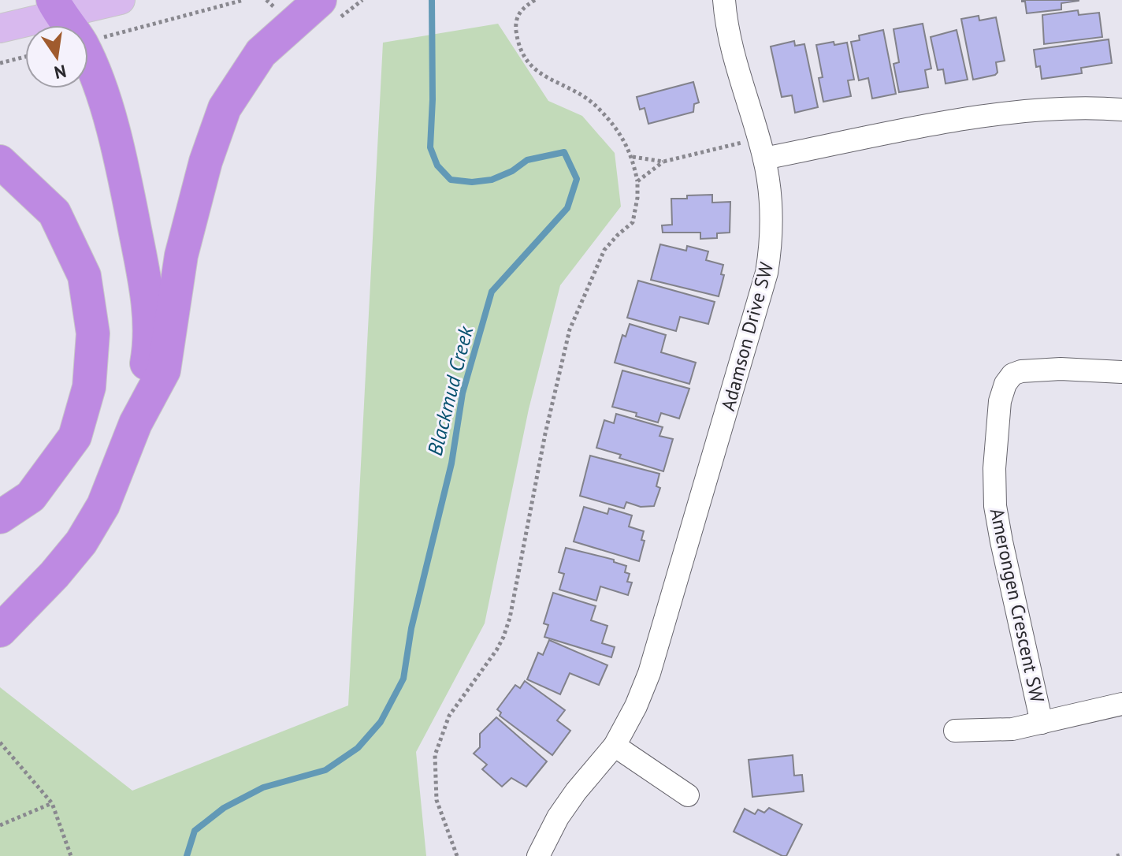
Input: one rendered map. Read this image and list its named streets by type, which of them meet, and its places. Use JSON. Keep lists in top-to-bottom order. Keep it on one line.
{"streets":{"street":["Adamson Drive SW","Amerongen Crescent SW"]},"water":["Blackmud Creek"],"north":"bottom"}
